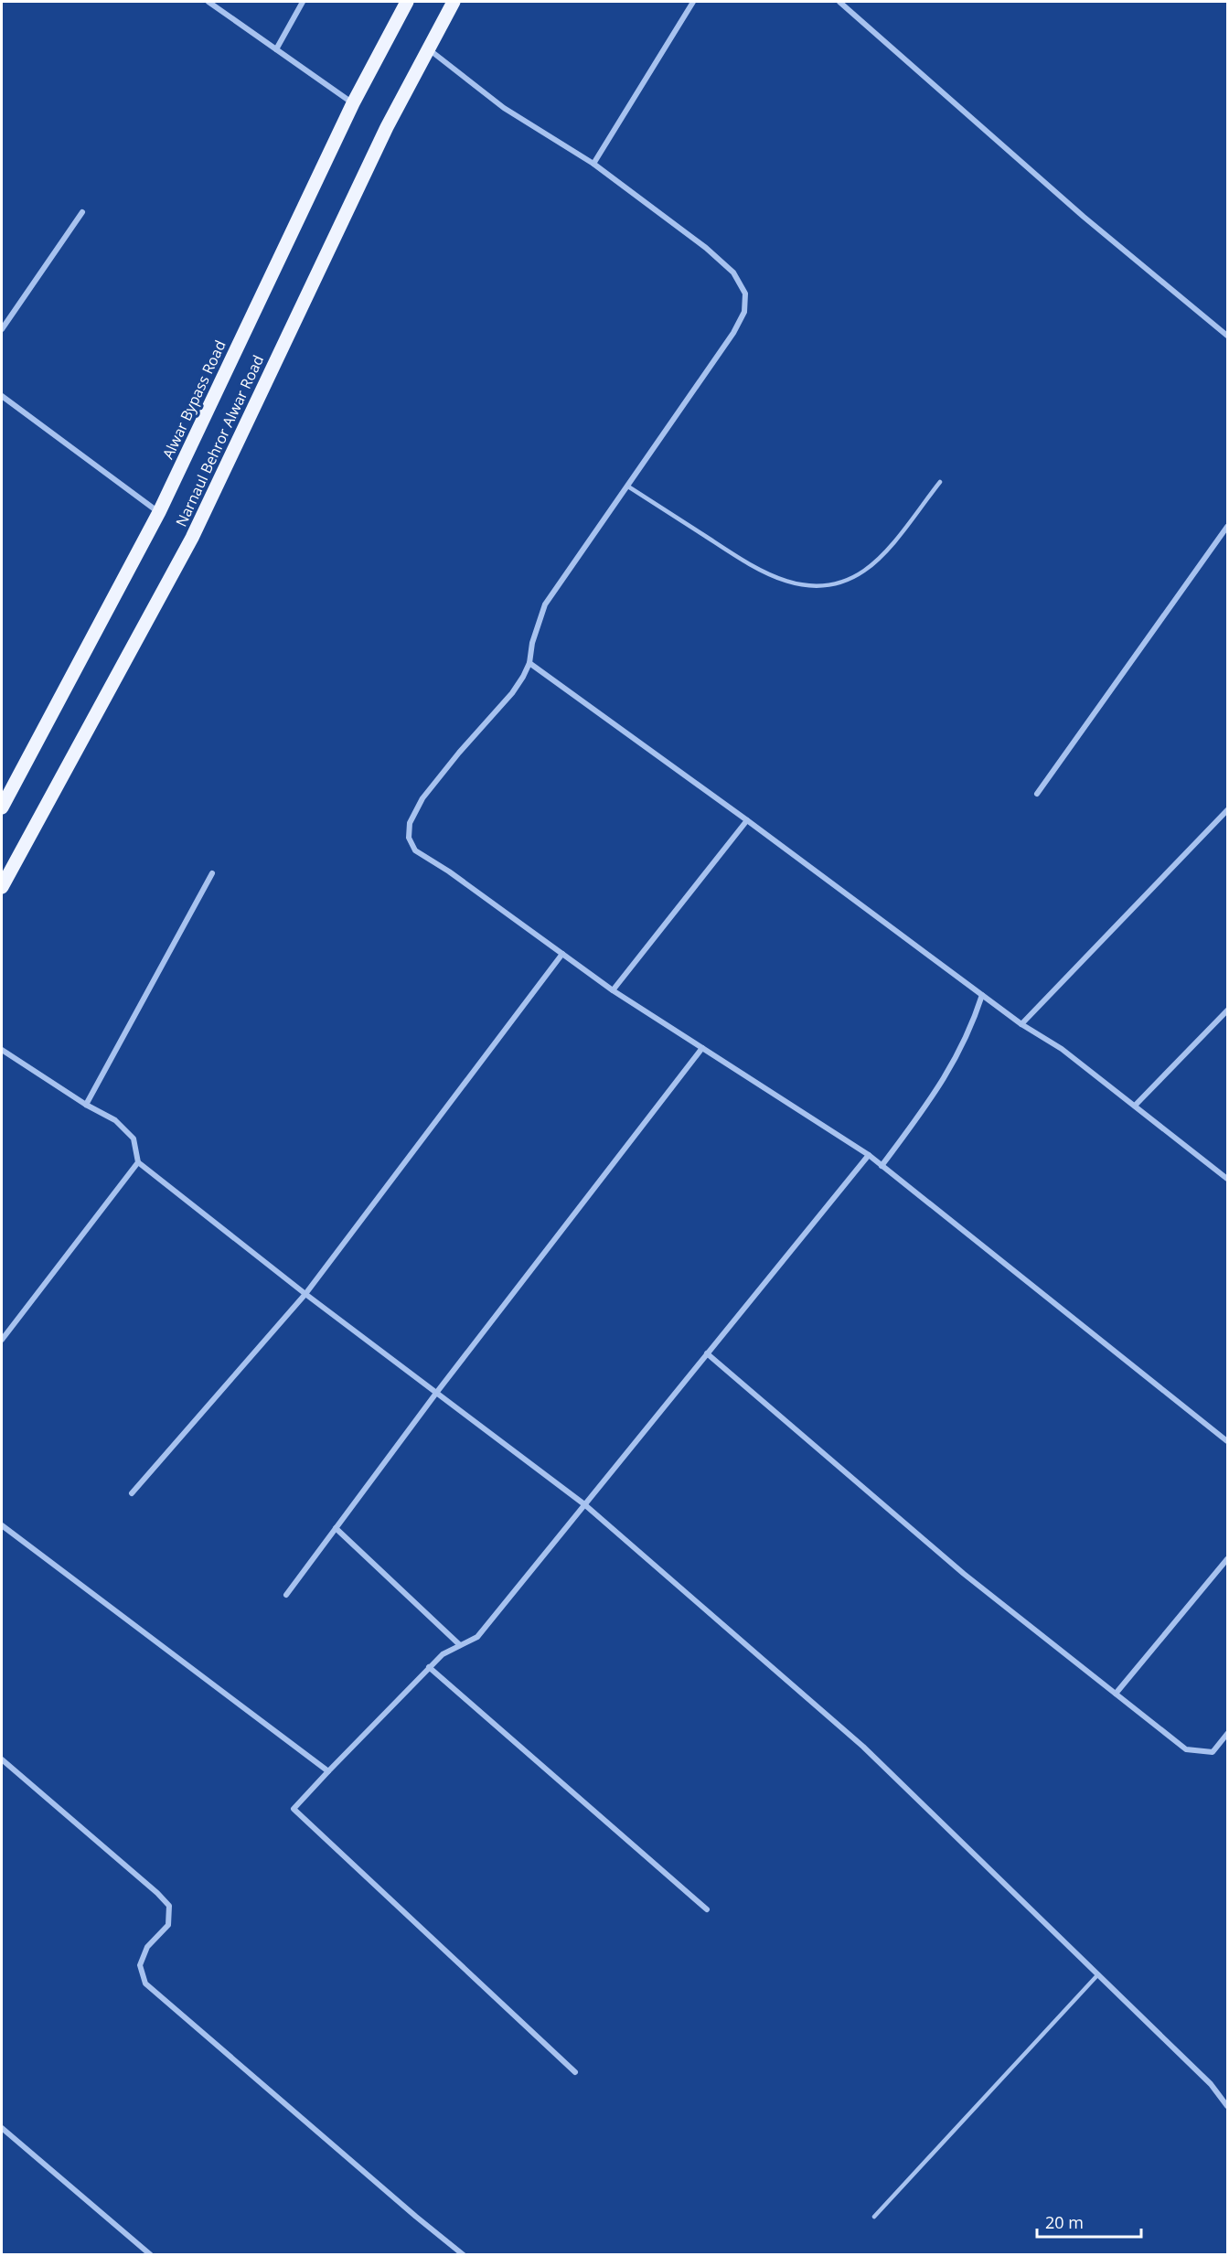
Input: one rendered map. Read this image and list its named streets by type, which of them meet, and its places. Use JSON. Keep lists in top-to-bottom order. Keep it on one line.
{"streets":{"main road":["Alwar Bypass Road","Narnaul Behror Alwar Road"]},"scale_bar":"20 m"}
